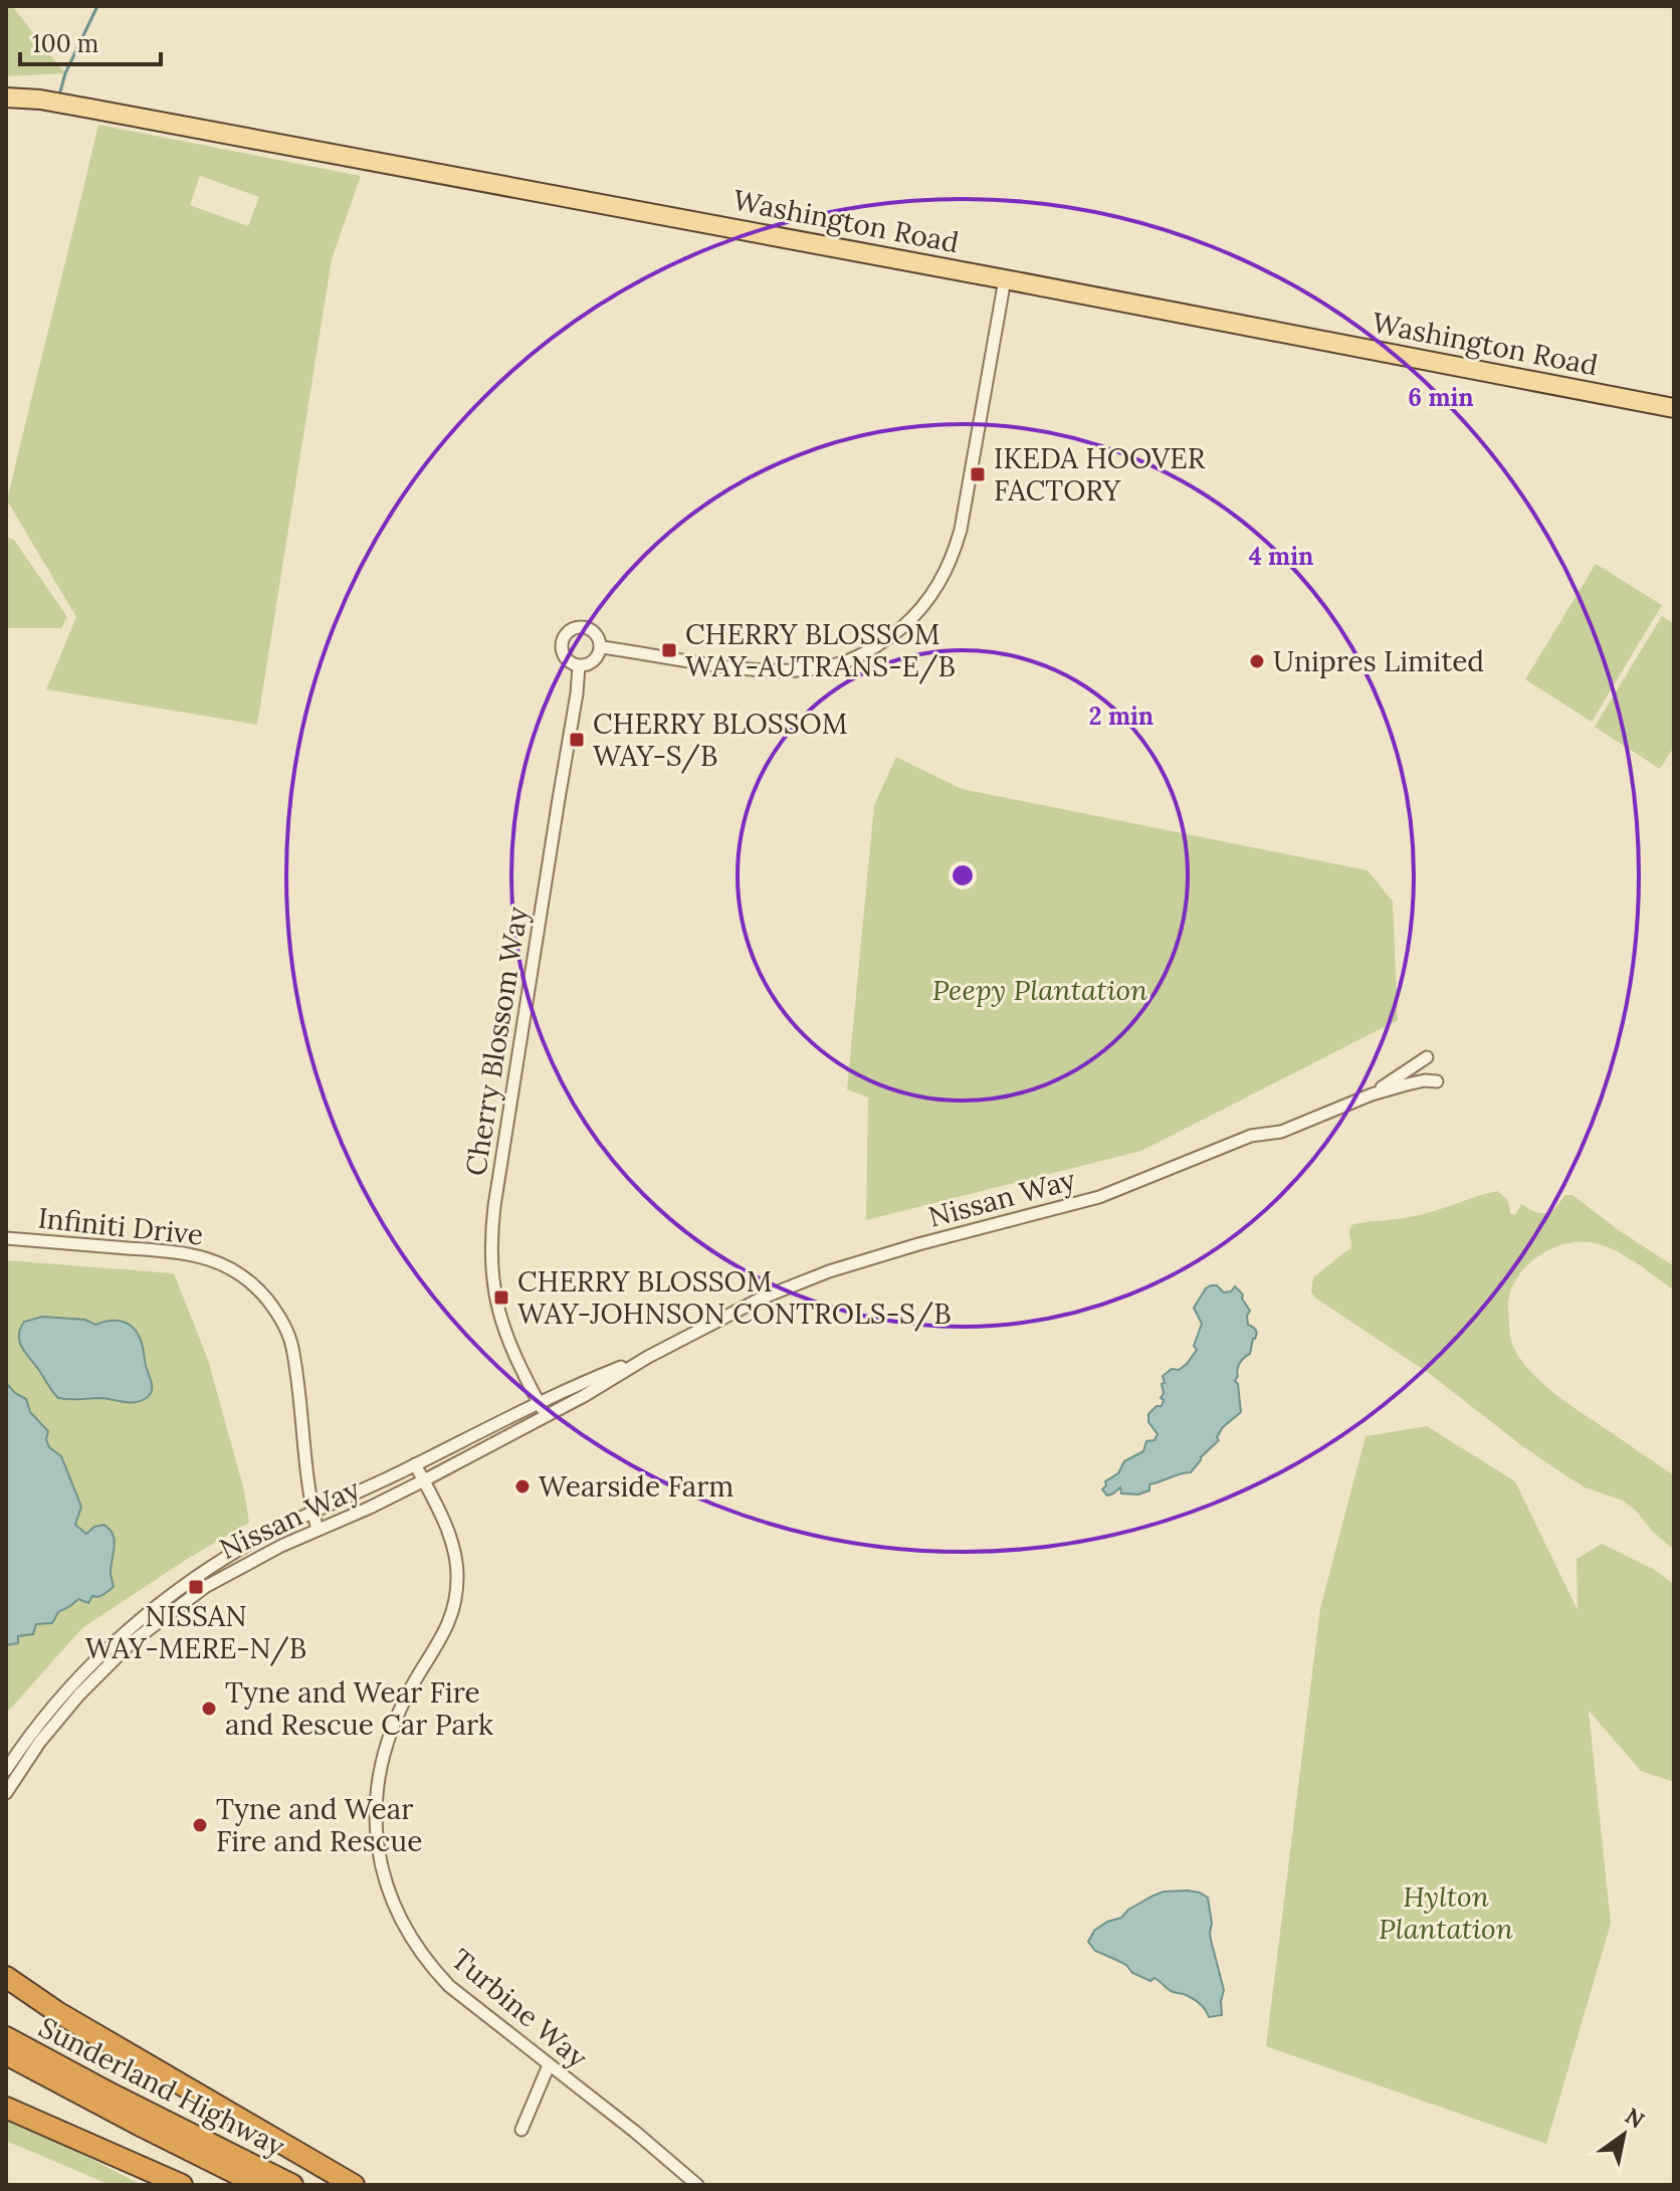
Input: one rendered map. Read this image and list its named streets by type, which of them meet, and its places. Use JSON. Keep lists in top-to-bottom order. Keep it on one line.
{"streets":{"highway":["Sunderland Highway"],"main road":["Washington Road"],"street":["Cherry Blossom Way","Nissan Way","Infiniti Drive","Turbine Way"]},"crossings":[["Washington Road","Cherry Blossom Way"],["Cherry Blossom Way","Nissan Way"],["Nissan Way","Infiniti Drive"],["Nissan Way","Turbine Way"]],"parks":["Peepy Plantation","Hylton Plantation"],"places":{"transit":["IKEDA HOOVER FACTORY","CHERRY BLOSSOM WAY-AUTRANS-E/B","CHERRY BLOSSOM WAY-S/B","CHERRY BLOSSOM WAY-JOHNSON CONTROLS-S/B","NISSAN WAY-MERE-N/B"],"other":["Unipres Limited","Wearside Farm","Tyne and Wear Fire and Rescue Car Park","Tyne and Wear Fire and Rescue"]},"scale_bar":"100 m","north":"top right","rings":["6 min","4 min","2 min"]}
